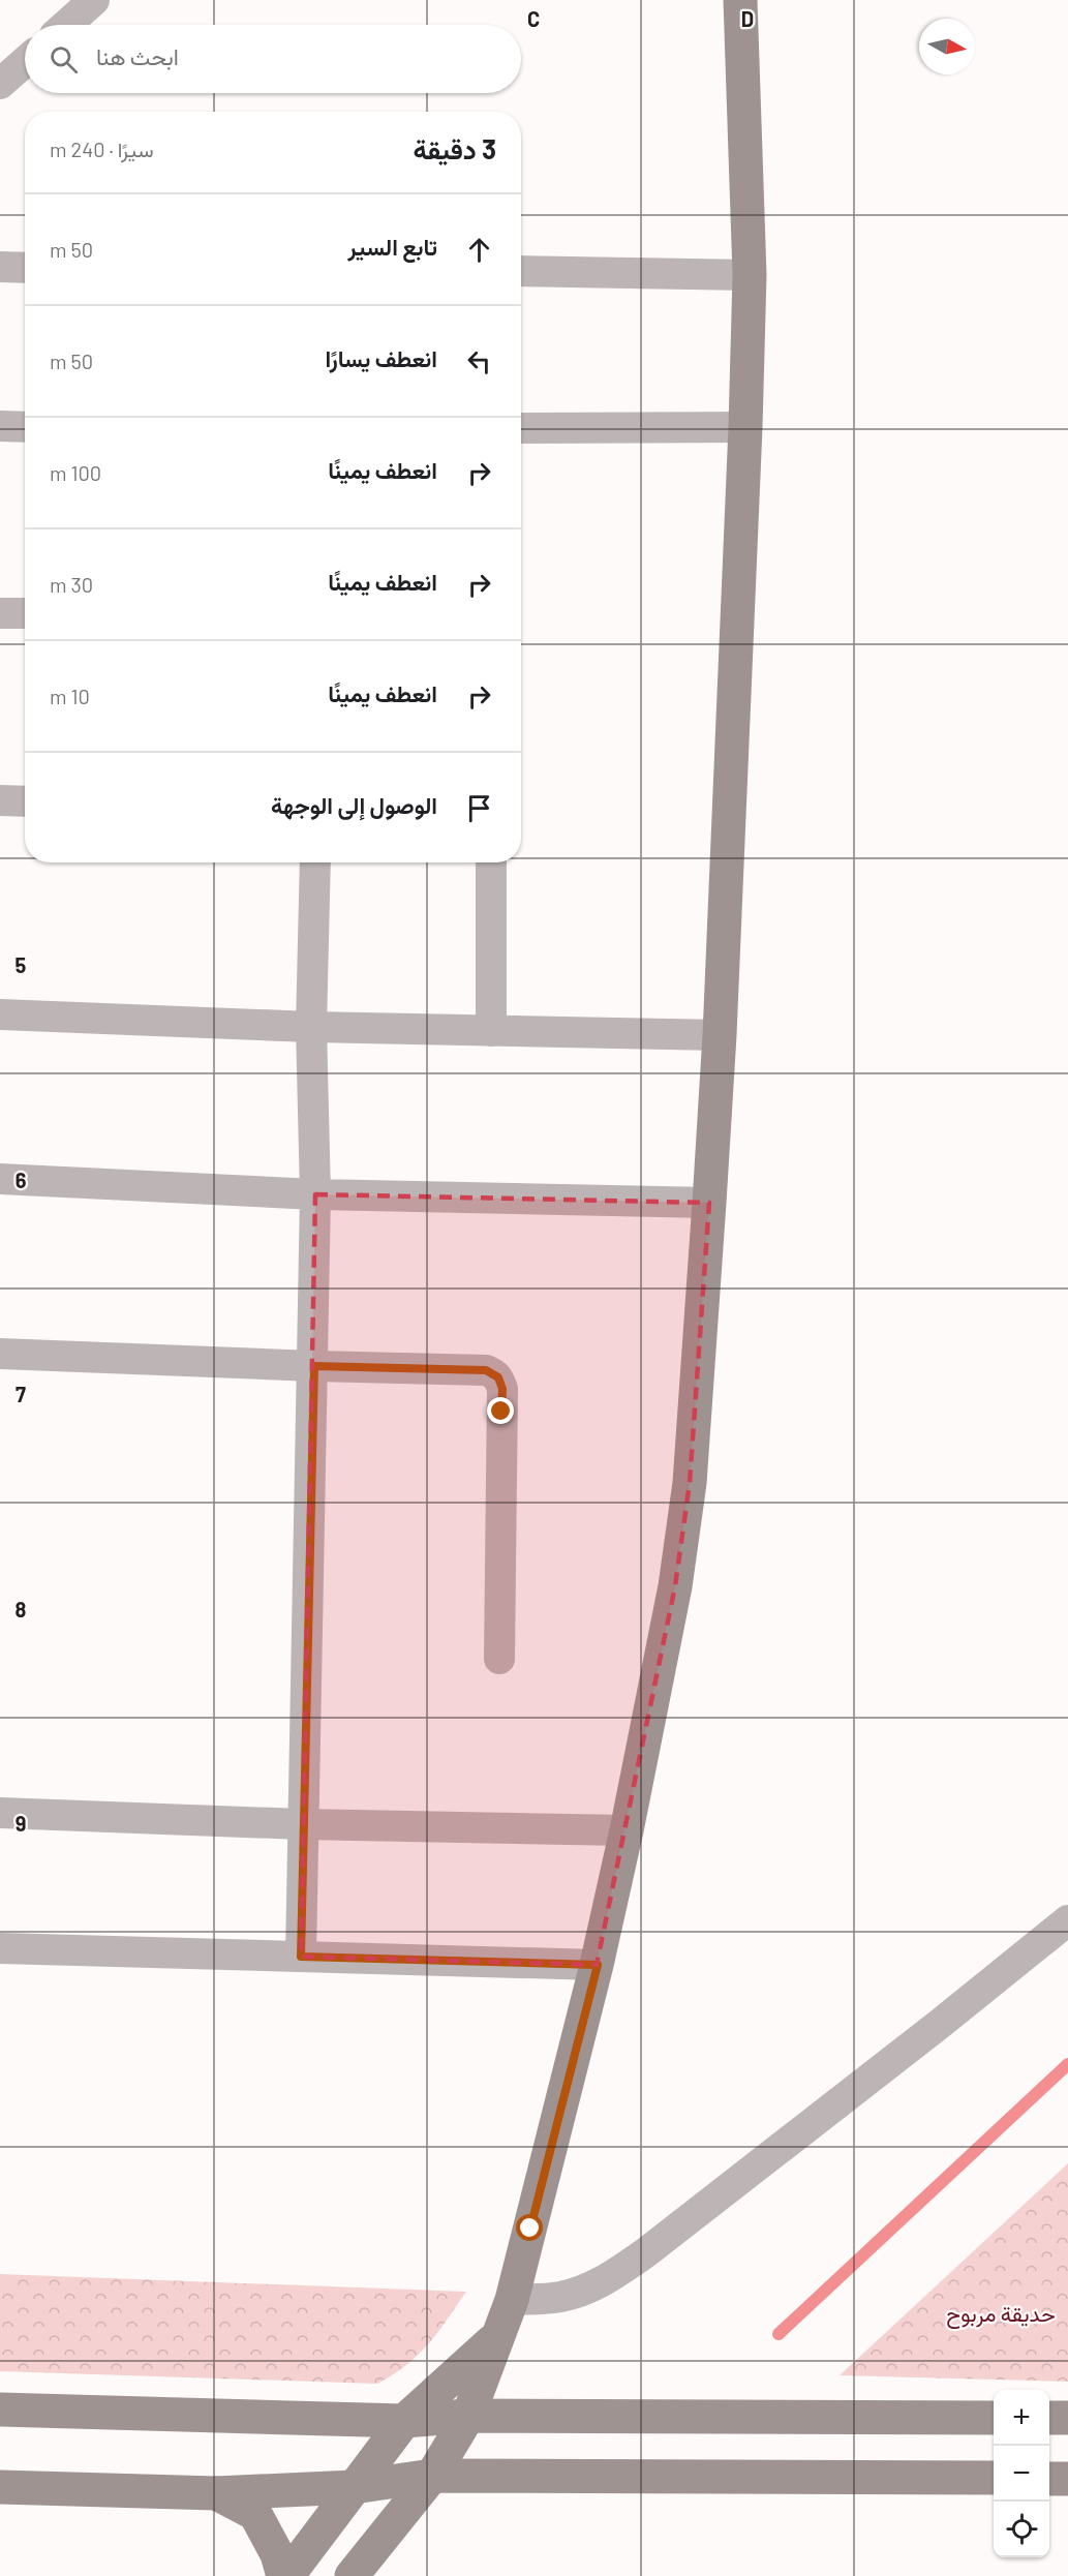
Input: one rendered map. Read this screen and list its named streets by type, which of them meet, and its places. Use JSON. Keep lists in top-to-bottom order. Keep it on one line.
{"parks":["حديقة مربوح"],"north":"right","page":{"search":"ابحث هنا","heading":["3 دقيقة","سيرًا · 240 m"],"list":[["تابع السير","50 m"],["انعطف يسارًا","50 m"],["انعطف يمينًا","100 m"],["انعطف يمينًا","30 m"],["انعطف يمينًا","10 m"],"الوصول إلى الوجهة"],"map_buttons":["+","−"]},"grid":{"columns":["C","D"],"rows":["5","6","7","8","9"]}}
